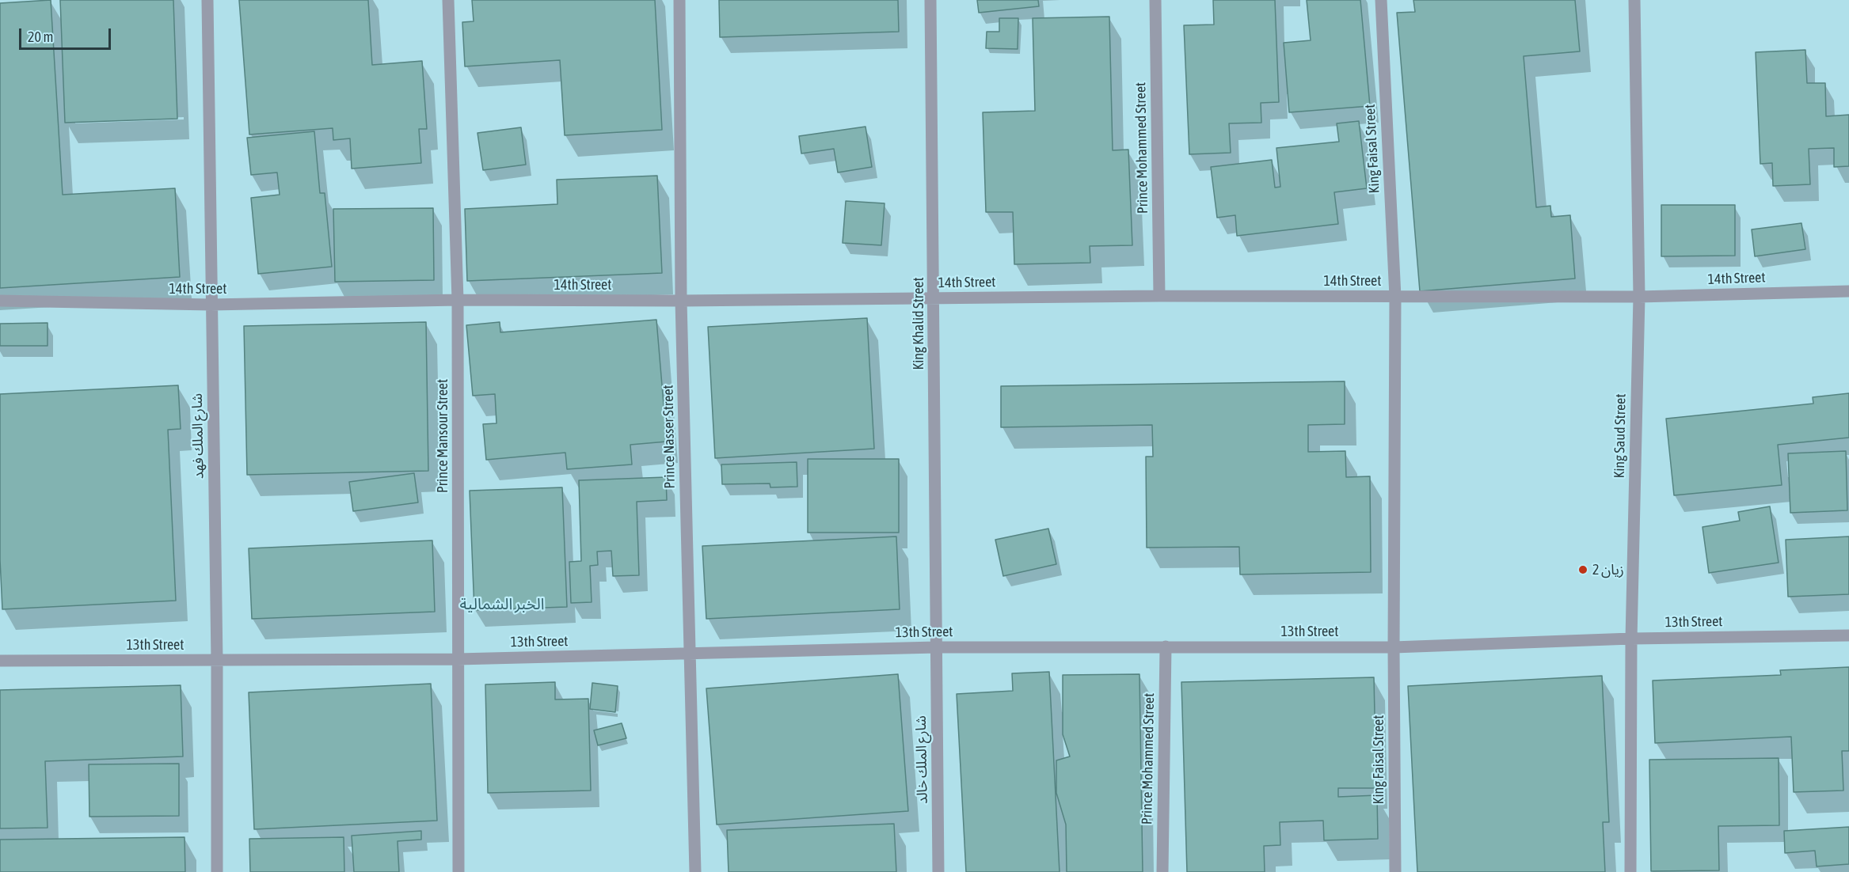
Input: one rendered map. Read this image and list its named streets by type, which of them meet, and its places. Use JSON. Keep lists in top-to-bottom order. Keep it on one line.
{"streets":{"street":["Prince Mohammed Street","King Faisal Street","14th Street","King Khalid Street","شارع الملك فهد","Prince Mansour Street","King Saud Street","Prince Nasser Street","13th Street","شارع الملك خالد"]},"crossings":[["Prince Mohammed Street","14th Street"],["Prince Mohammed Street","13th Street"],["King Faisal Street","14th Street"],["King Faisal Street","13th Street"],["14th Street","King Khalid Street"],["14th Street","شارع الملك فهد"],["14th Street","Prince Mansour Street"],["14th Street","King Saud Street"],["14th Street","Prince Nasser Street"],["King Khalid Street","13th Street"],["King Khalid Street","شارع الملك خالد"],["شارع الملك فهد","13th Street"],["Prince Mansour Street","13th Street"],["King Saud Street","13th Street"],["Prince Nasser Street","13th Street"],["13th Street","شارع الملك خالد"]],"districts":["الخبر الشمالية"],"places":["زيان 2"],"scale_bar":"20 m"}
